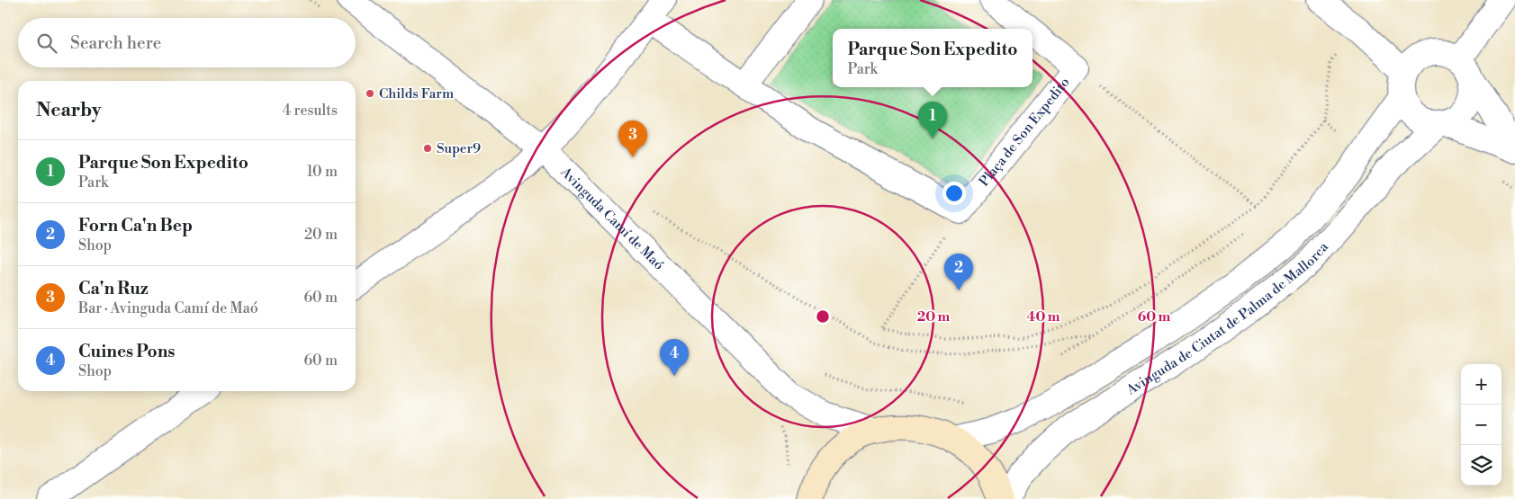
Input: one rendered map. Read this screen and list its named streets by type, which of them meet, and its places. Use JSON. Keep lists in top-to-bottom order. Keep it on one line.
{"streets":{"street":["Plaça de Son Expedito","Avinguda Camí de Maó","Avinguda de Ciutat de Palma de Mallorca"]},"places":["Childs Farm","Super9"],"page":{"search":"Search here","popup":["Parque Son Expedito","Park"],"heading":["Nearby","4 results"],"pins":["1","3","2","4"],"list":[{"mark":"1","name":"Parque Son Expedito","note":"Park","value":"10 m"},{"mark":"2","name":"Forn Ca'n Bep","note":"Shop","value":"20 m"},{"mark":"3","name":"Ca'n Ruz","note":"Bar · Avinguda Camí de Maó","value":"60 m"},{"mark":"4","name":"Cuines Pons","note":"Shop","value":"60 m"}],"map_buttons":["+","−"]},"rings":["20 m","40 m","60 m"]}
